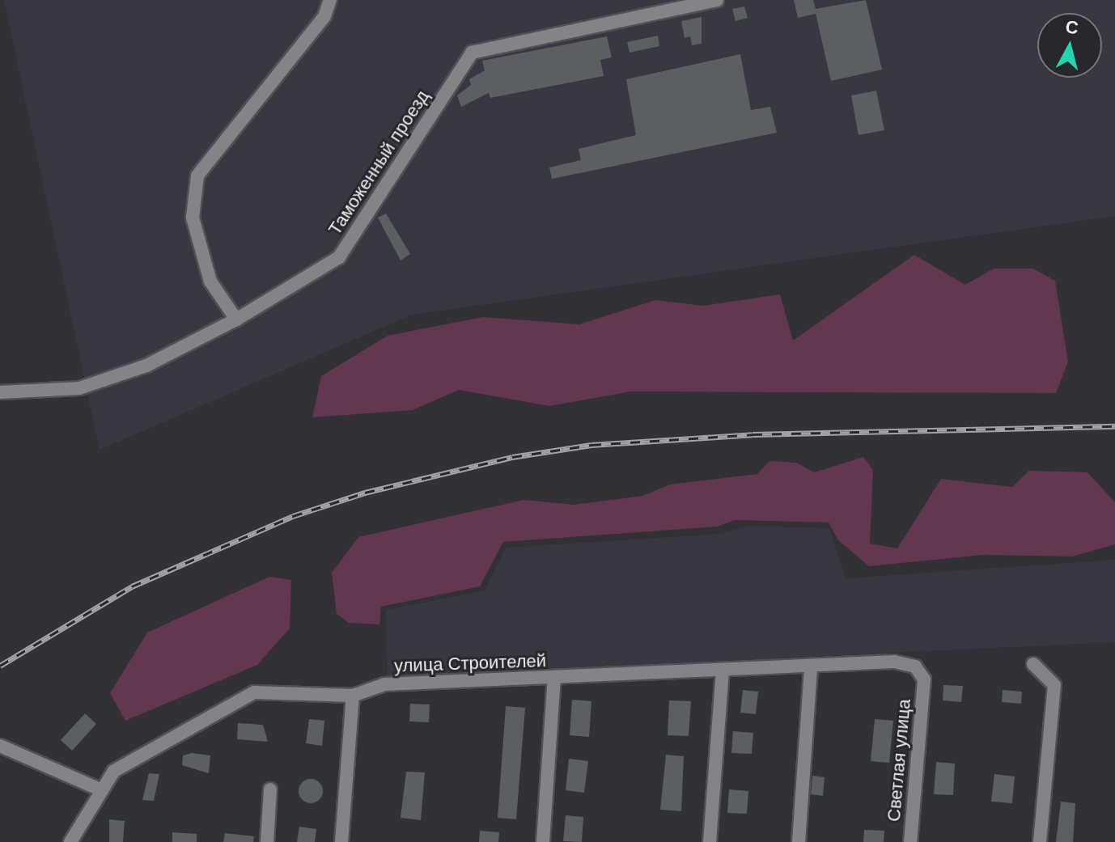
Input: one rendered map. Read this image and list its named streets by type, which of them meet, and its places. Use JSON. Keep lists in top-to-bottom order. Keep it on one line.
{"streets":{"street":["Таможенный проезд","улица Строителей","Светлая улица"]},"crossings":[["улица Строителей","Светлая улица"]],"north":"top"}
